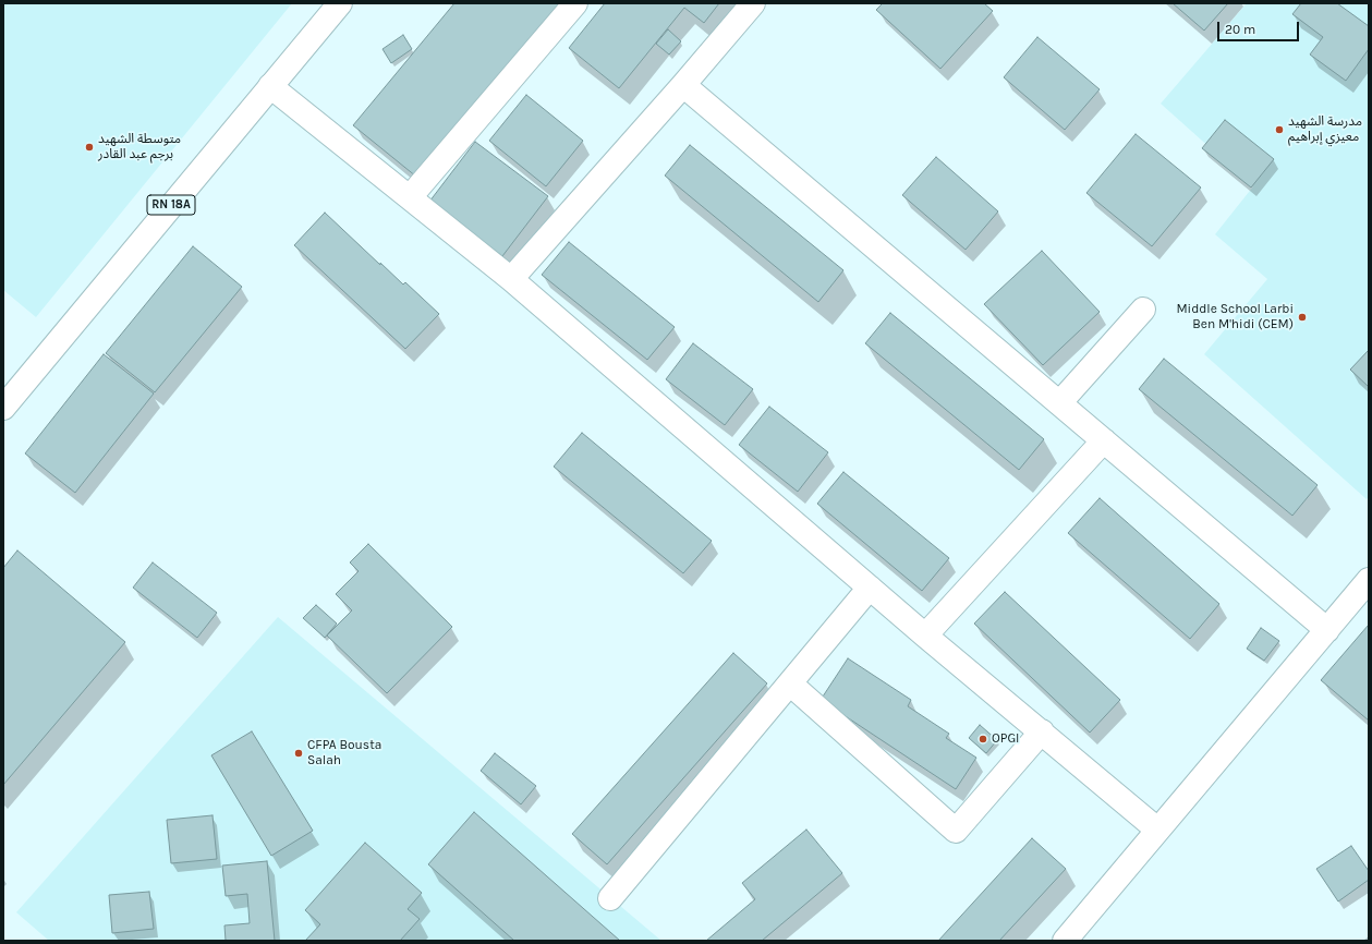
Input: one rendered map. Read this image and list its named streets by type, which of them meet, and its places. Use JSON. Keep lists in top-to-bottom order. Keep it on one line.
{"streets":{"street":["RN 18A"]},"places":["مدرسة الشهيد معيزي إبراهيم","متوسطة الشهيد برجم عبد القادر","Middle School Larbi Ben M'hidi (CEM)","OPGI","CFPA Bousta Salah"],"scale_bar":"20 m"}
